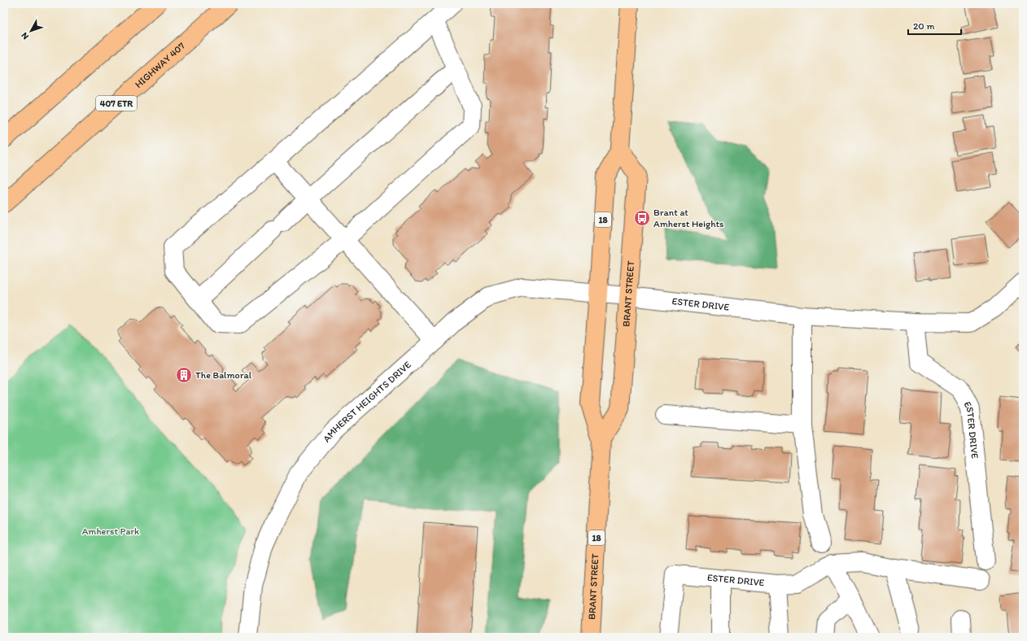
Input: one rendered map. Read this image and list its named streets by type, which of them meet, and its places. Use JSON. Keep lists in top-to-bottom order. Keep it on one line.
{"streets":{"main road":["HIGHWAY 407","407 ETR","18","BRANT STREET"],"street":["ESTER DRIVE","AMHERST HEIGHTS DRIVE"]},"crossings":[["BRANT STREET","ESTER DRIVE"],["BRANT STREET","AMHERST HEIGHTS DRIVE"],["ESTER DRIVE","AMHERST HEIGHTS DRIVE"]],"parks":["Amherst Park"],"places":{"bus stop":["Brant at Amherst Heights"],"building":["The Balmoral"]},"scale_bar":"20 m","north":"bottom left"}
